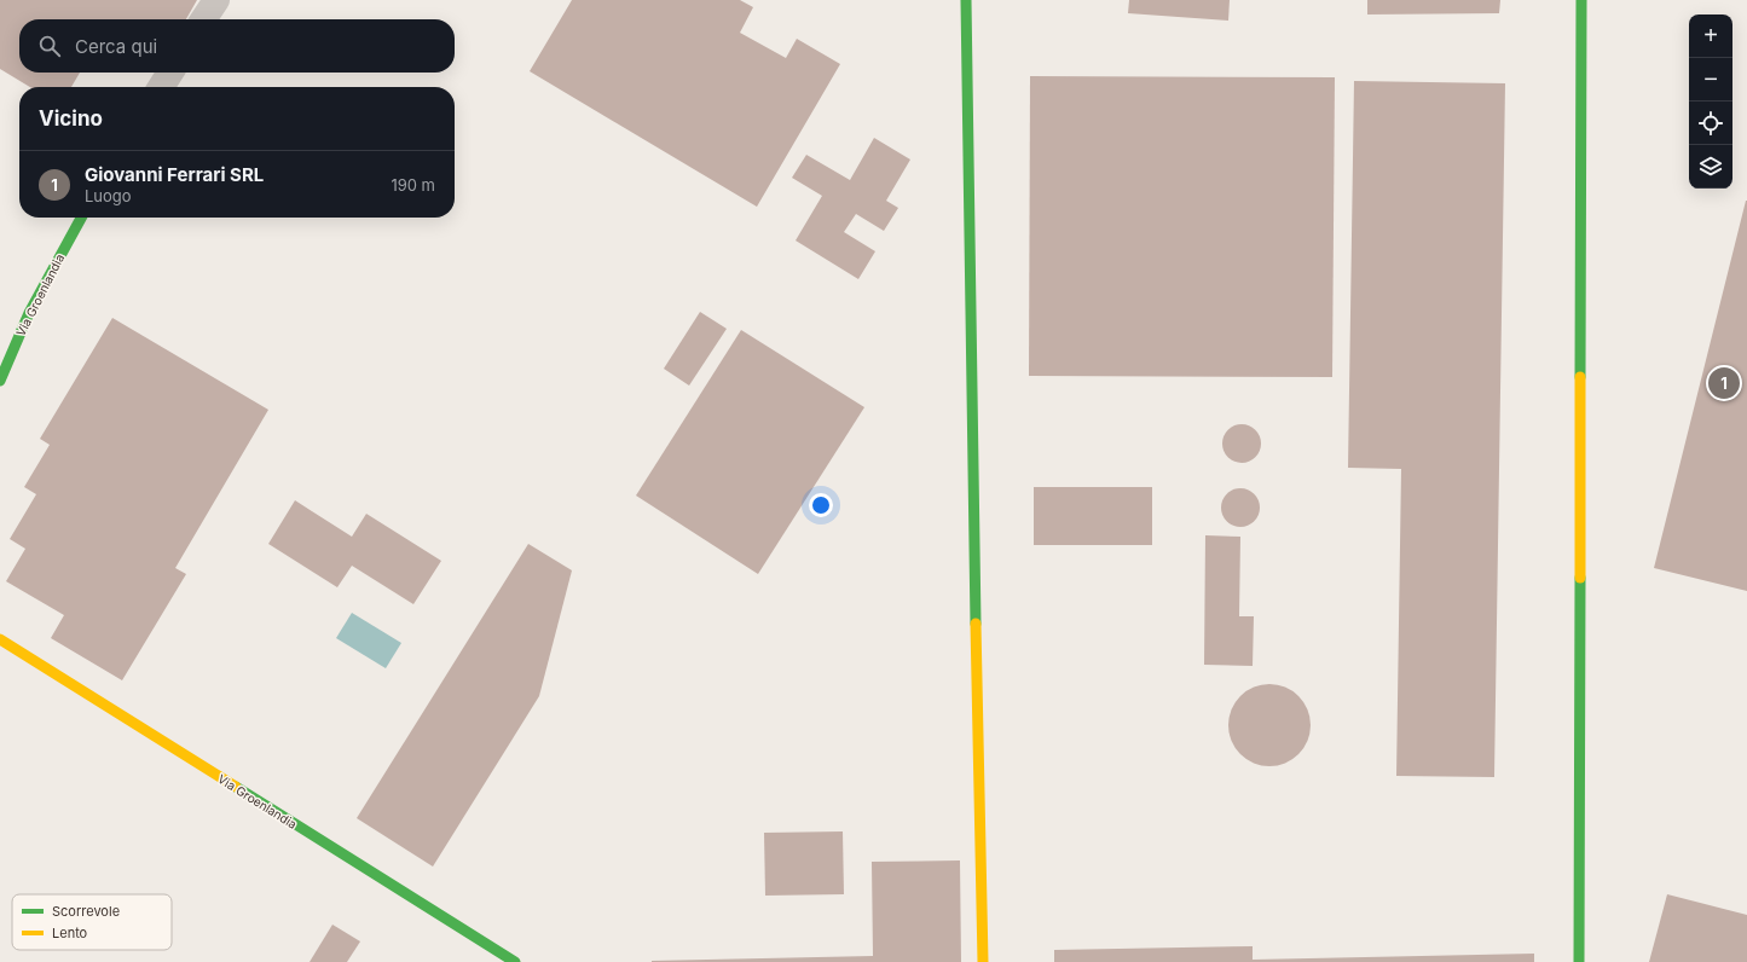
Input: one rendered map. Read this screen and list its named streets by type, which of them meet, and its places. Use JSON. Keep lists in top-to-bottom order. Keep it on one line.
{"streets":{"street":["Via Groenlandia"]},"legend":["Scorrevole","Lento"],"page":{"map_buttons":["+","−"],"search":"Cerca qui","heading":"Vicino","list":[{"mark":"1","name":"Giovanni Ferrari SRL","note":"Luogo","value":"190 m"}],"pins":"1"}}
